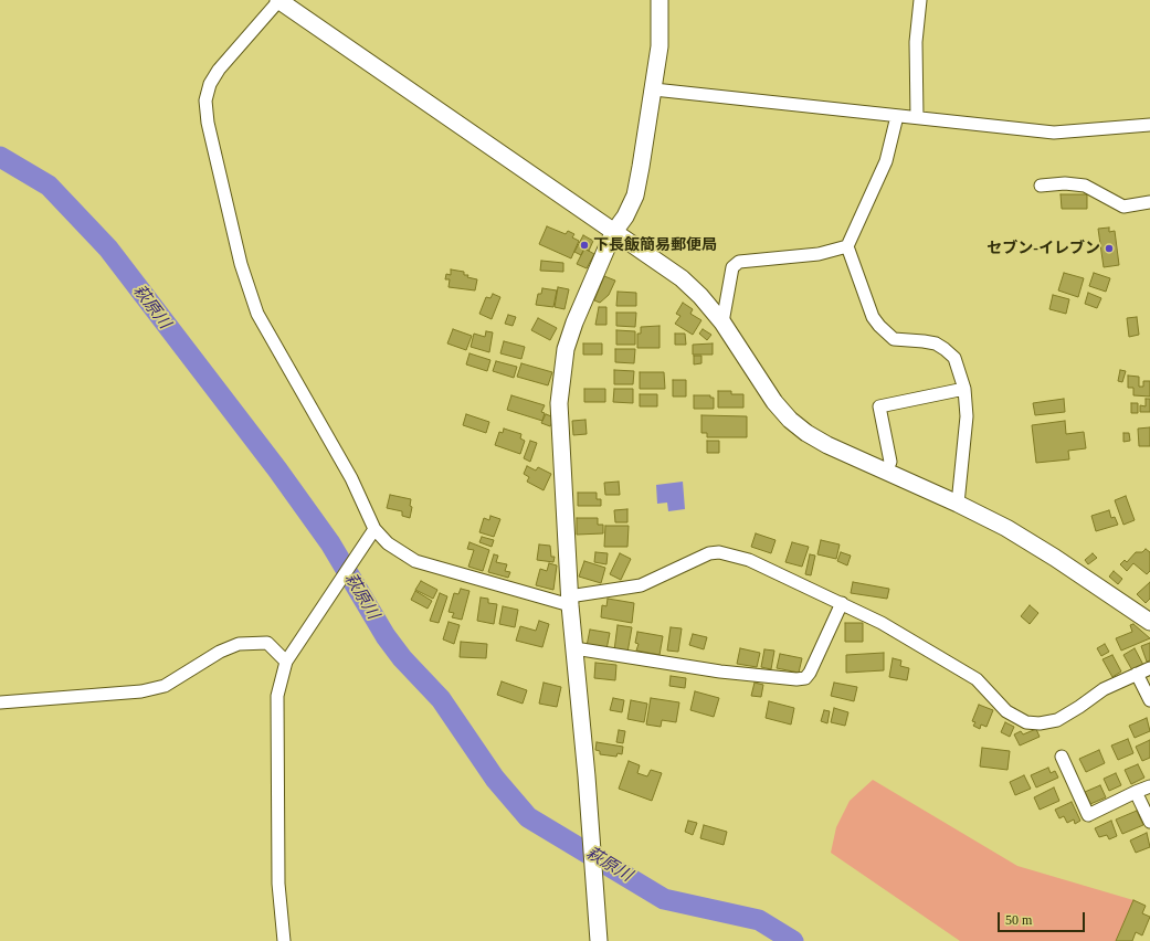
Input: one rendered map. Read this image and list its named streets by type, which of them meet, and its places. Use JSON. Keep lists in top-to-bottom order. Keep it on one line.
{"water":["萩原川"],"places":["下長飯簡易郵便局","セブン-イレブン"],"scale_bar":"50 m"}
